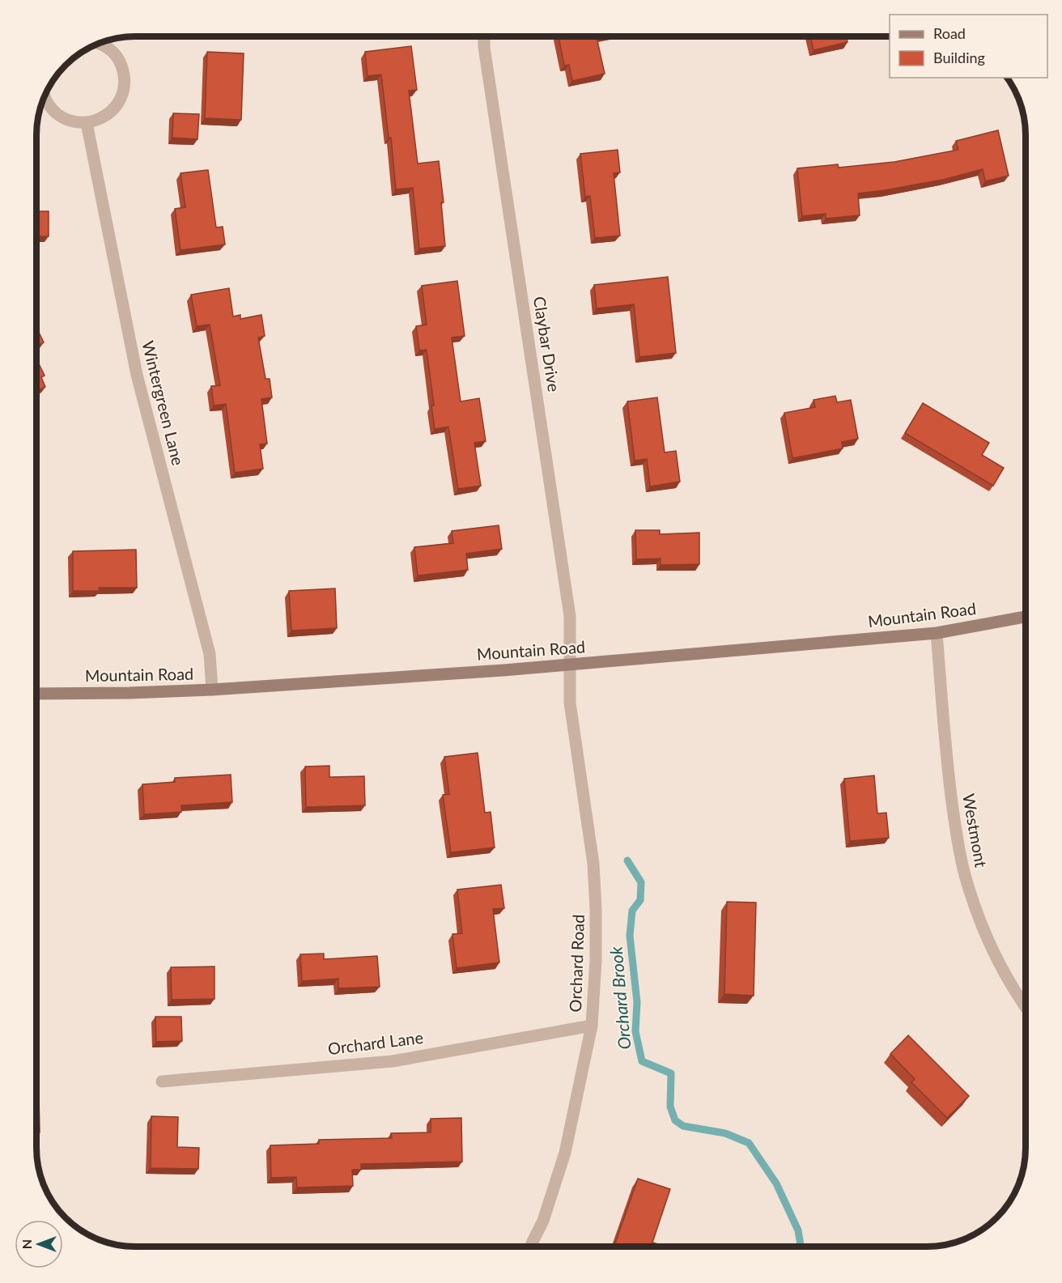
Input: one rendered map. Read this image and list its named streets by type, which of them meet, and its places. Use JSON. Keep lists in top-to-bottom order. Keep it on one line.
{"streets":{"main road":["Mountain Road"],"street":["Claybar Drive","Wintergreen Lane","Westmont","Orchard Road","Orchard Lane"]},"crossings":[["Claybar Drive","Mountain Road"],["Claybar Drive","Orchard Road"],["Wintergreen Lane","Mountain Road"],["Mountain Road","Westmont"],["Mountain Road","Orchard Road"],["Orchard Road","Orchard Lane"]],"water":["Orchard Brook"],"legend":["Road","Building"],"north":"left"}
